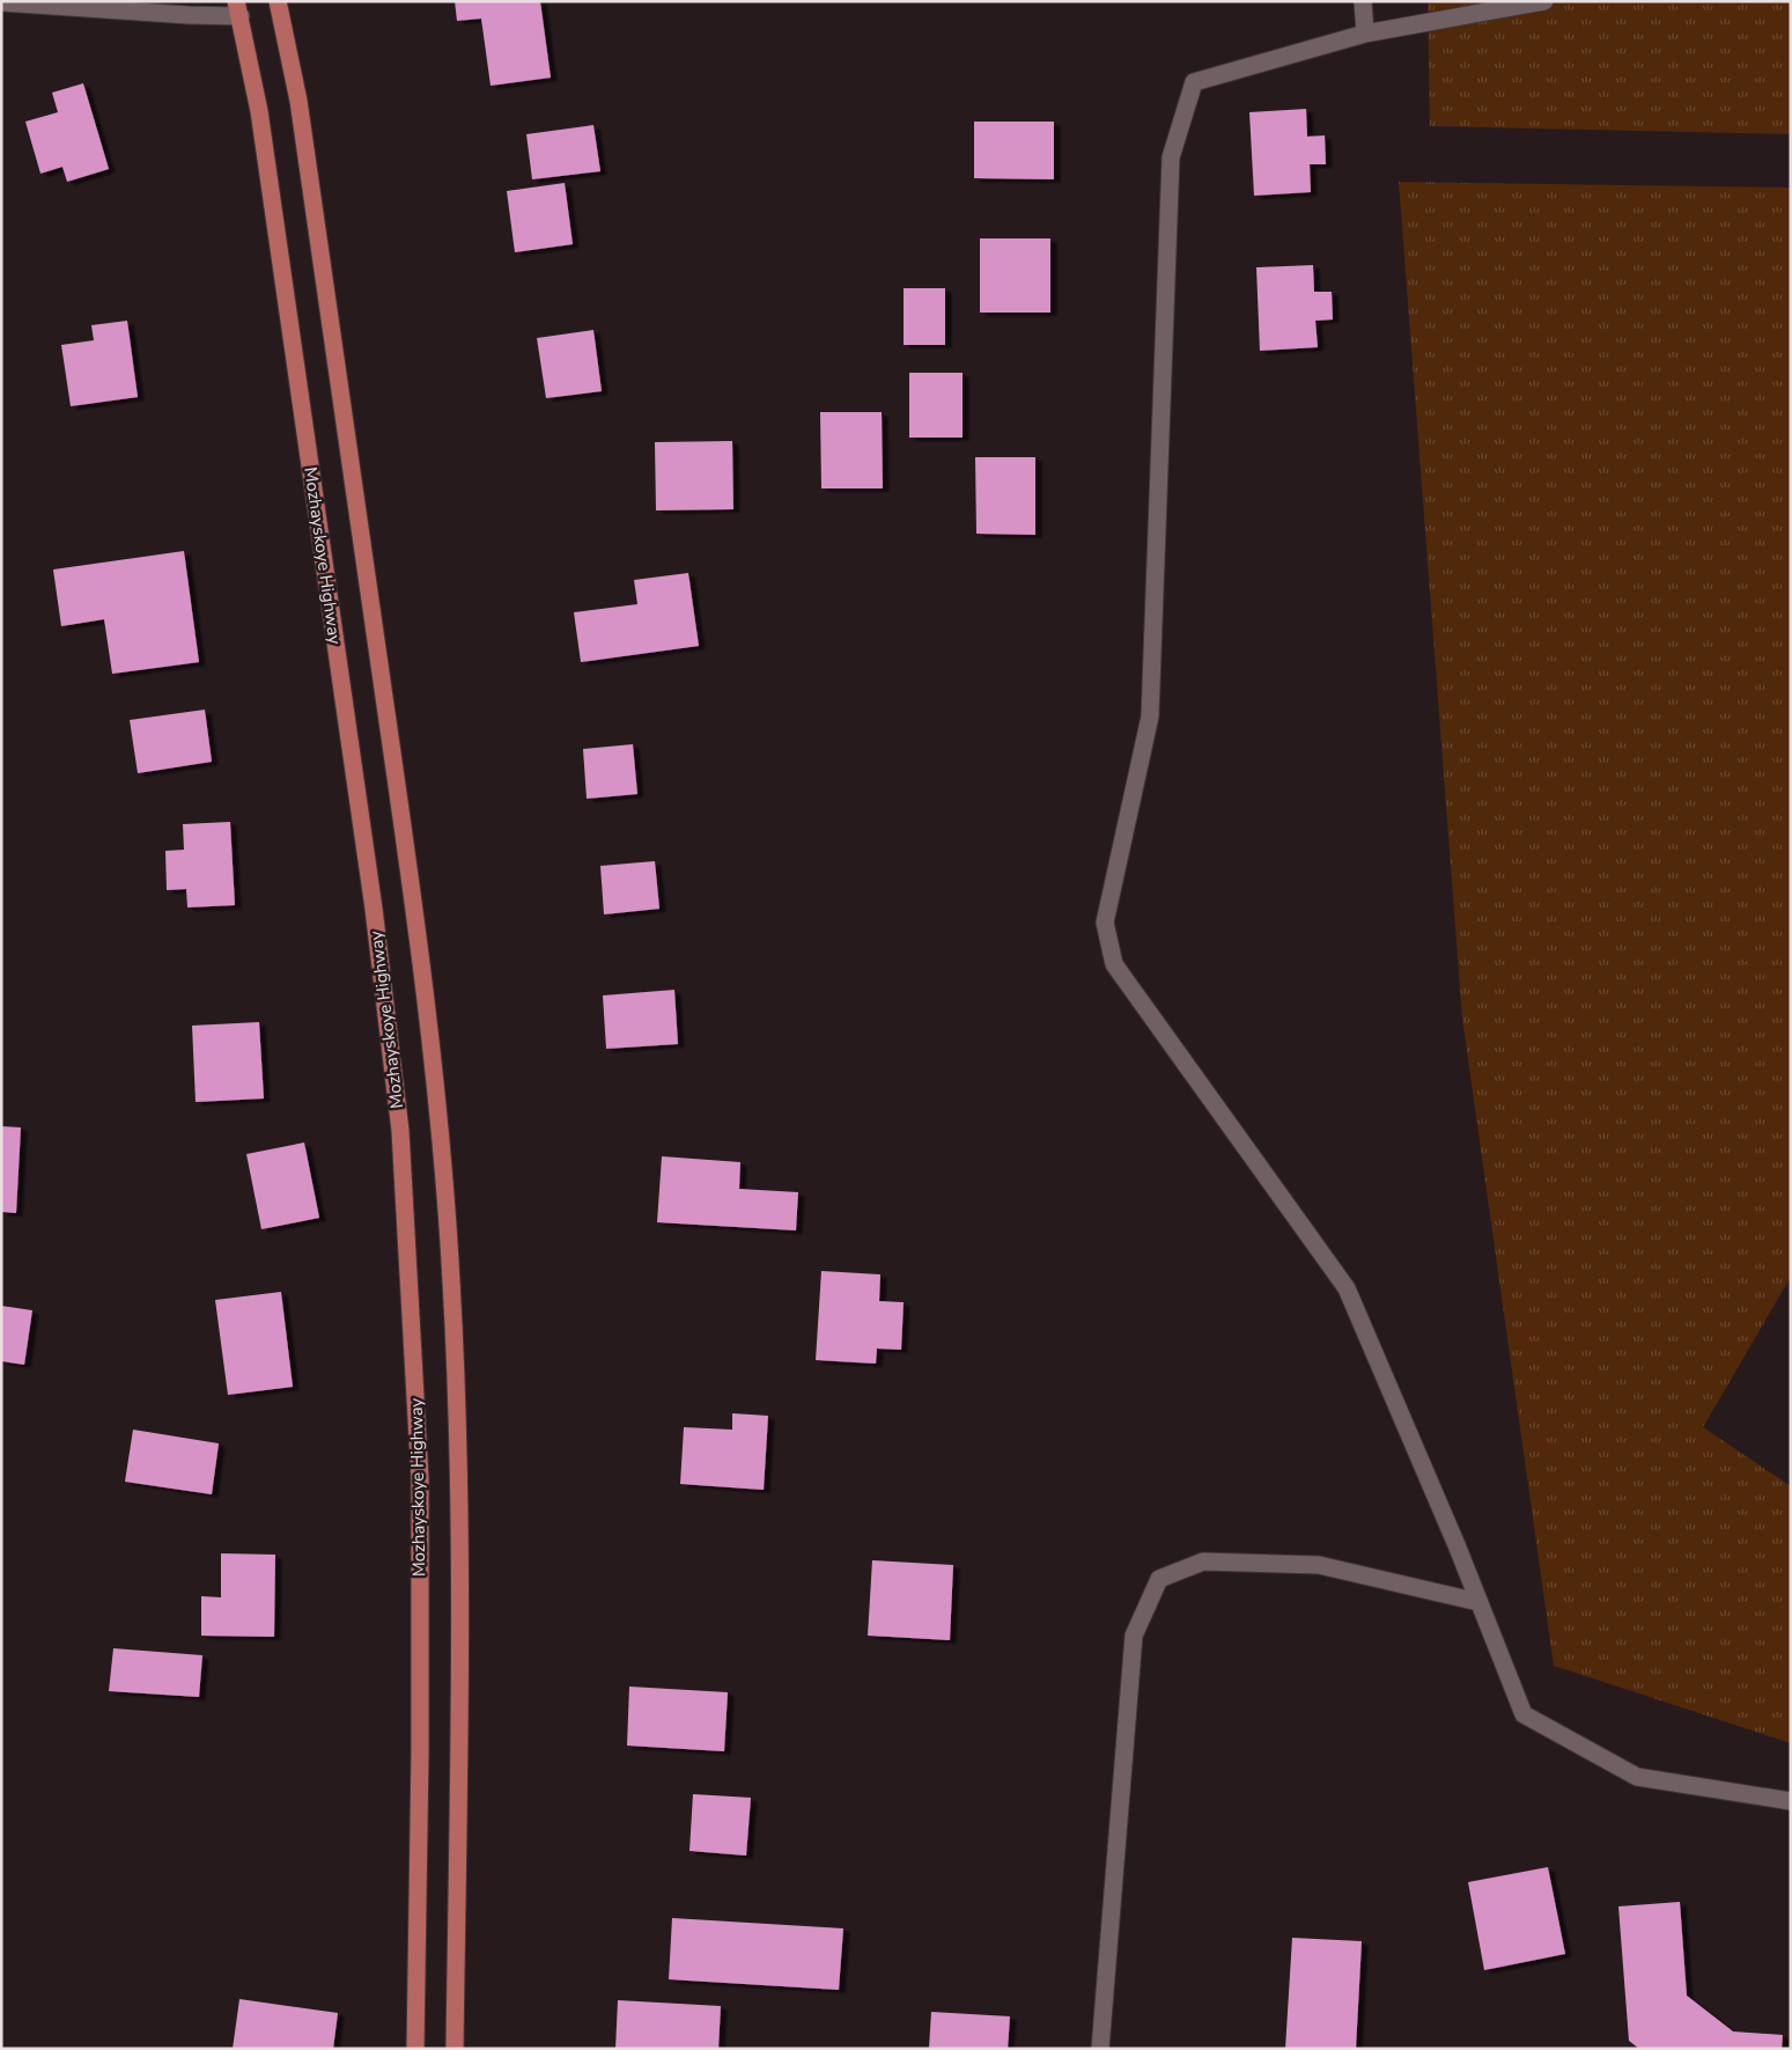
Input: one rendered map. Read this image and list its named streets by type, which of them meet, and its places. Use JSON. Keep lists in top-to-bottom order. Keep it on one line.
{"streets":{"main road":["Mozhayskoye Highway"]}}
